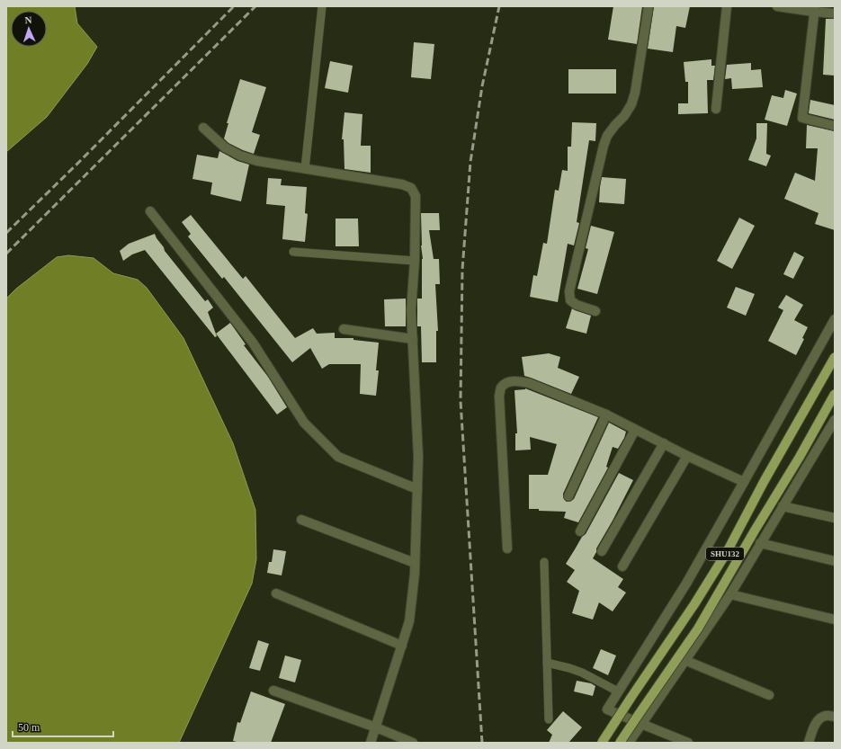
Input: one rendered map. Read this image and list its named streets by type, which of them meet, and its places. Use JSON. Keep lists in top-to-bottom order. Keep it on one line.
{"streets":{"main road":["SHU132"]},"scale_bar":"50 m","north":"top"}
